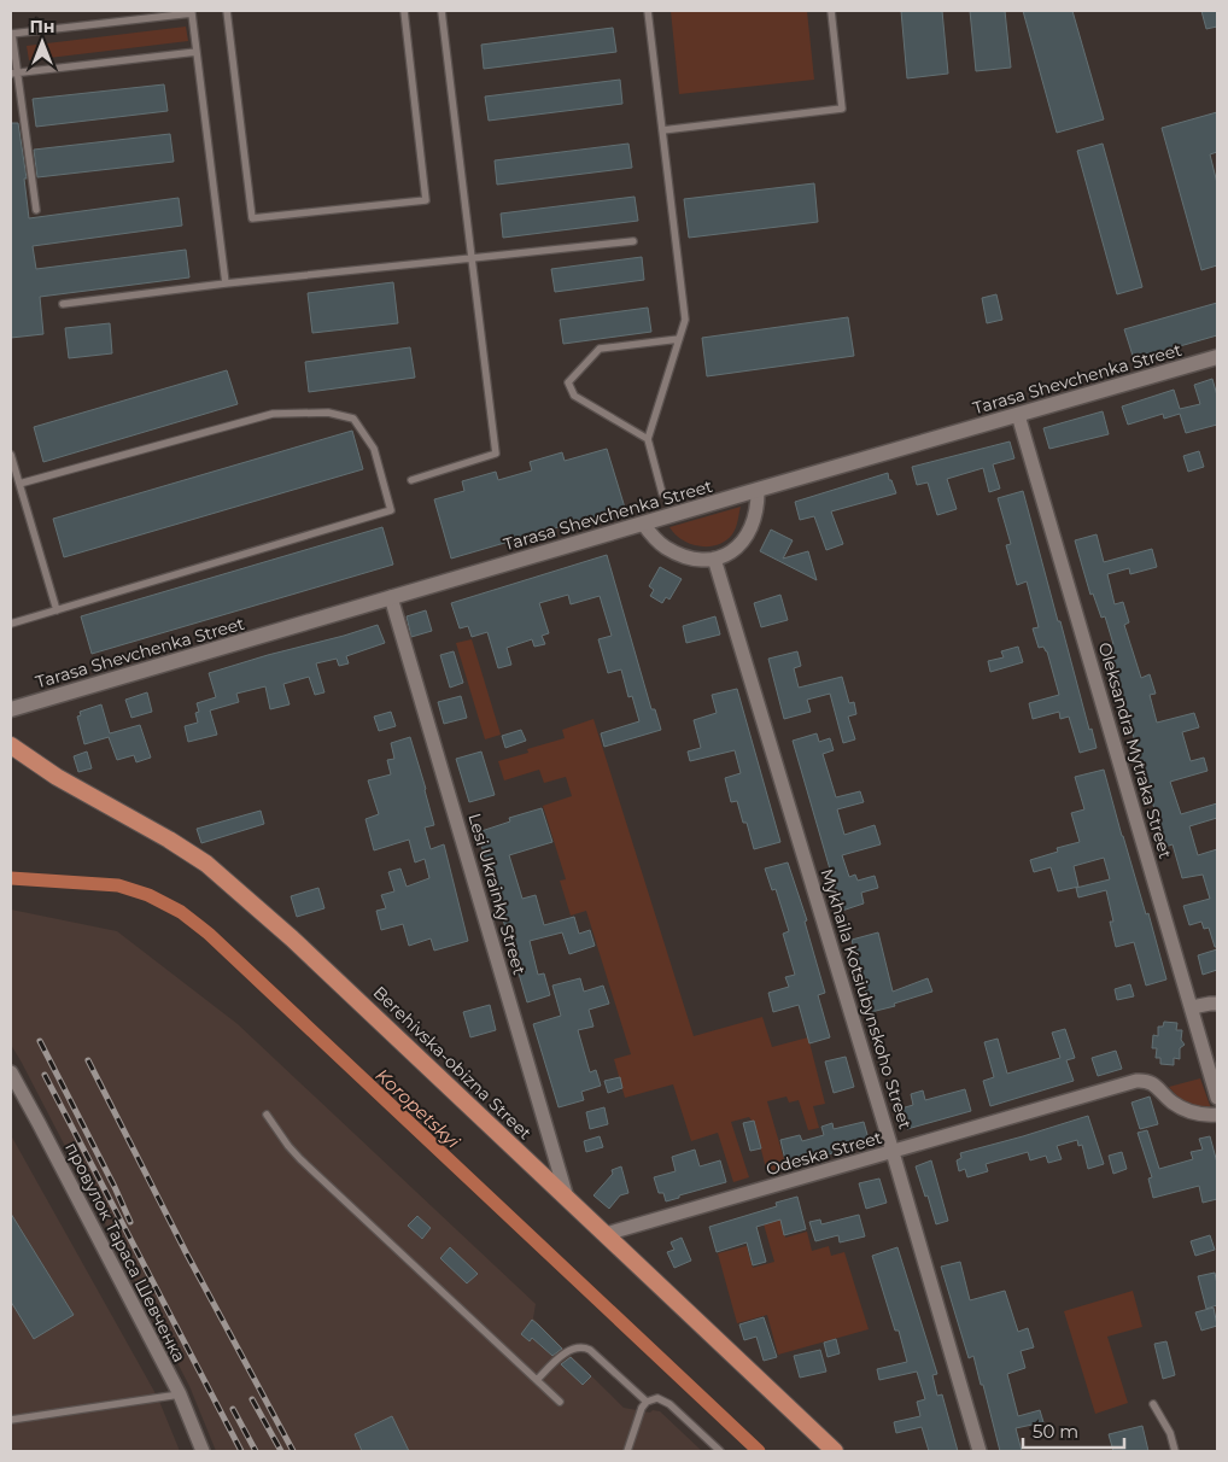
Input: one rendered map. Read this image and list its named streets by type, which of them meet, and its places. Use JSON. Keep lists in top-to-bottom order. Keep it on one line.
{"streets":{"highway":["Berehivska-obizna Street"],"street":["Tarasa Shevchenka Street","Oleksandra Mytraka Street","Lesi Ukrainky Street","Mykhaila Kotsiubynskoho Street","Odeska Street","провулок Тараса Шевченка"]},"crossings":[["Tarasa Shevchenka Street","Oleksandra Mytraka Street"],["Tarasa Shevchenka Street","Lesi Ukrainky Street"],["Lesi Ukrainky Street","Berehivska-obizna Street"],["Mykhaila Kotsiubynskoho Street","Odeska Street"],["Berehivska-obizna Street","Odeska Street"]],"water":["Koropetskyi"],"scale_bar":"50 m","north":"top"}
